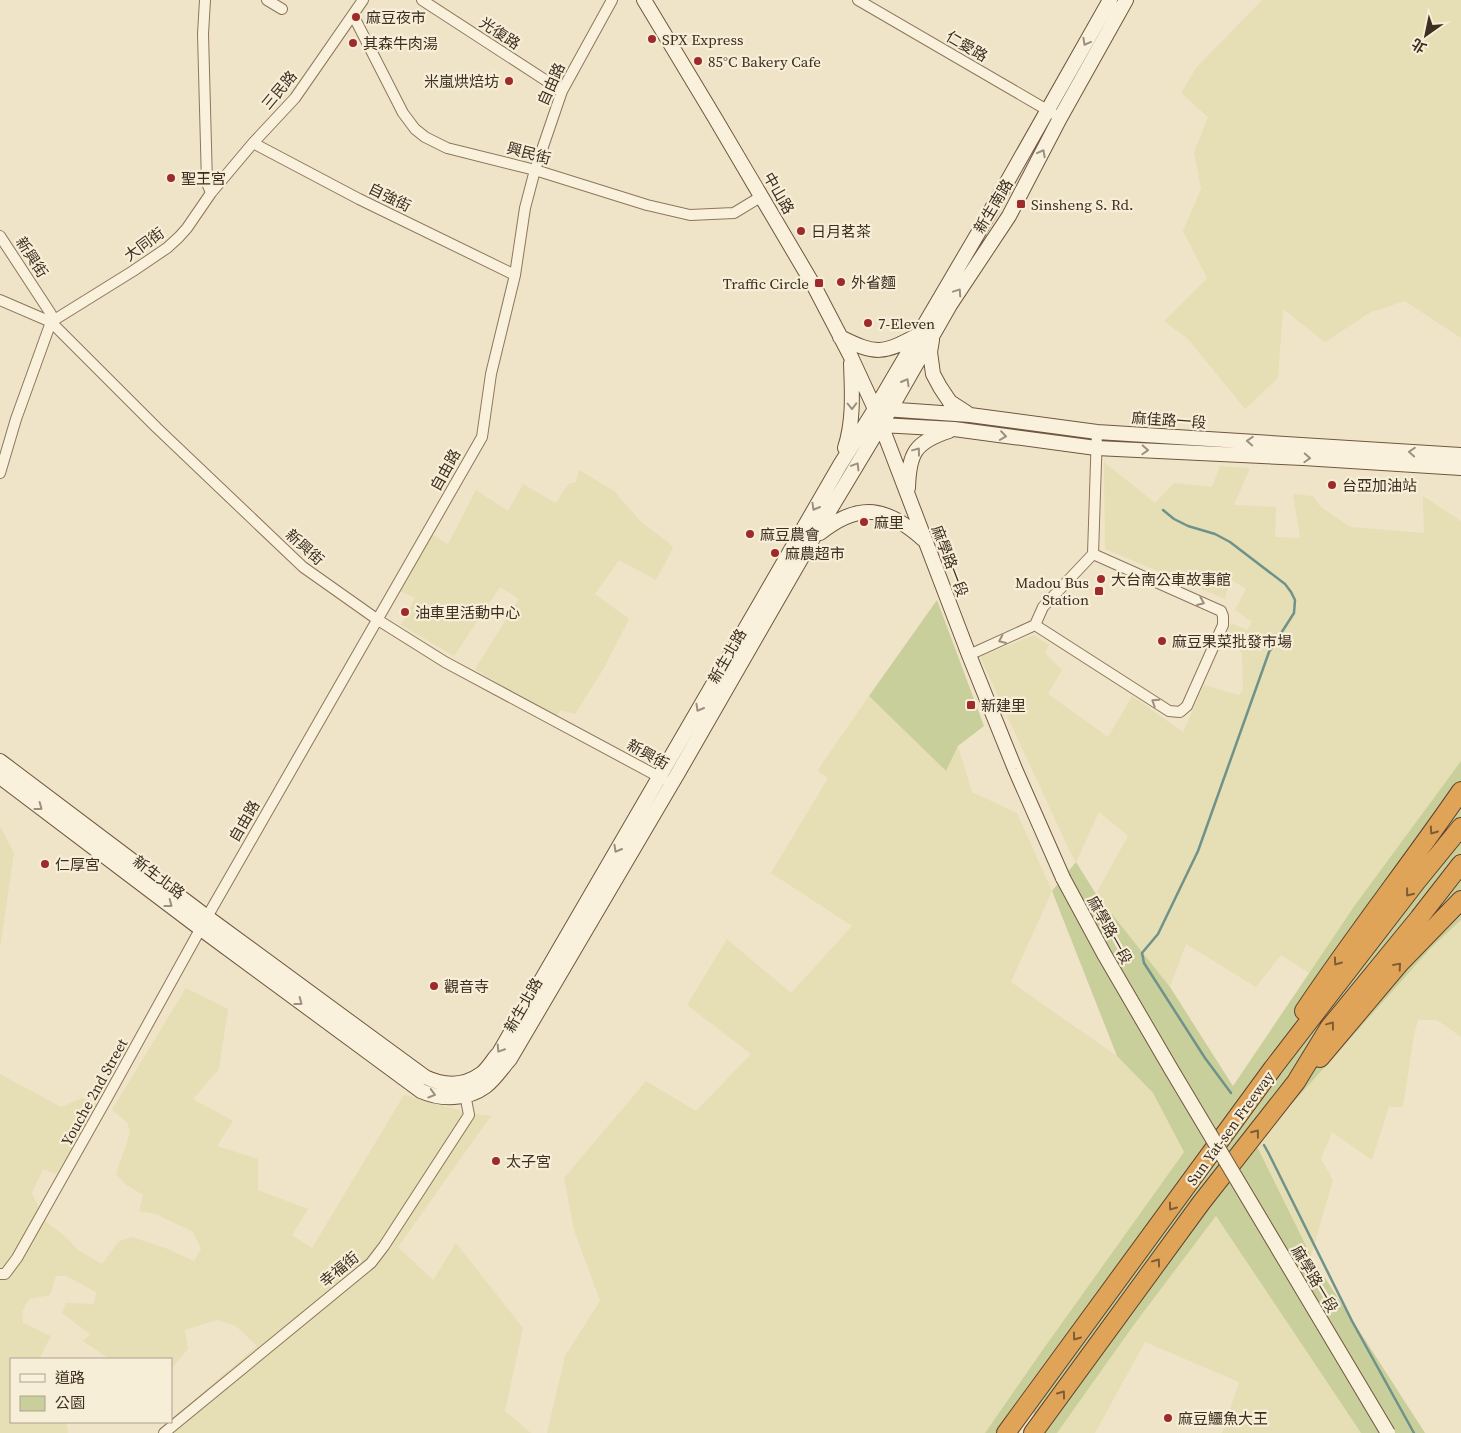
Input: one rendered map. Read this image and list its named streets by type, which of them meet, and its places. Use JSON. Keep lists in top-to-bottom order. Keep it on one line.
{"streets":{"highway":["Sun Yat-sen Freeway"],"main road":["中山路","新生南路","麻佳路一段","麻學路一段","新生北路"],"street":["光復路","仁愛路","自由路","三民路","興民街","自強街","大同街","新興街","Youche 2nd Street","幸福街"]},"crossings":[["光復路","自由路"],["仁愛路","新生南路"],["自由路","興民街"],["自由路","自強街"],["自由路","新興街"],["自由路","新生北路"],["自由路","Youche 2nd Street"],["三民路","興民街"],["三民路","自強街"],["三民路","大同街"],["興民街","中山路"],["中山路","新生南路"],["中山路","麻佳路一段"],["中山路","麻學路一段"],["中山路","新生北路"],["新生南路","麻佳路一段"],["新生南路","麻學路一段"],["新生南路","新生北路"],["大同街","新興街"],["新興街","新生北路"],["麻佳路一段","麻學路一段"],["麻佳路一段","新生北路"],["麻學路一段","新生北路"],["新生北路","Youche 2nd Street"],["新生北路","幸福街"]],"places":{"other":["麻豆夜市","SPX Express","其森牛肉湯","85°C Bakery Cafe","米嵐烘焙坊","聖王宮","日月茗茶","外省麵","7-Eleven","台亞加油站","麻里","麻豆農會","麻農超市","大台南公車故事館","油車里活動中心","麻豆果菜批發市場","仁厚宮","觀音寺","太子宮","麻豆鱷魚大王"],"transit":["Sinsheng S. Rd.","Traffic Circle","Madou Bus Station","新建里"]},"legend":["道路","公園"],"north":"bottom left"}
